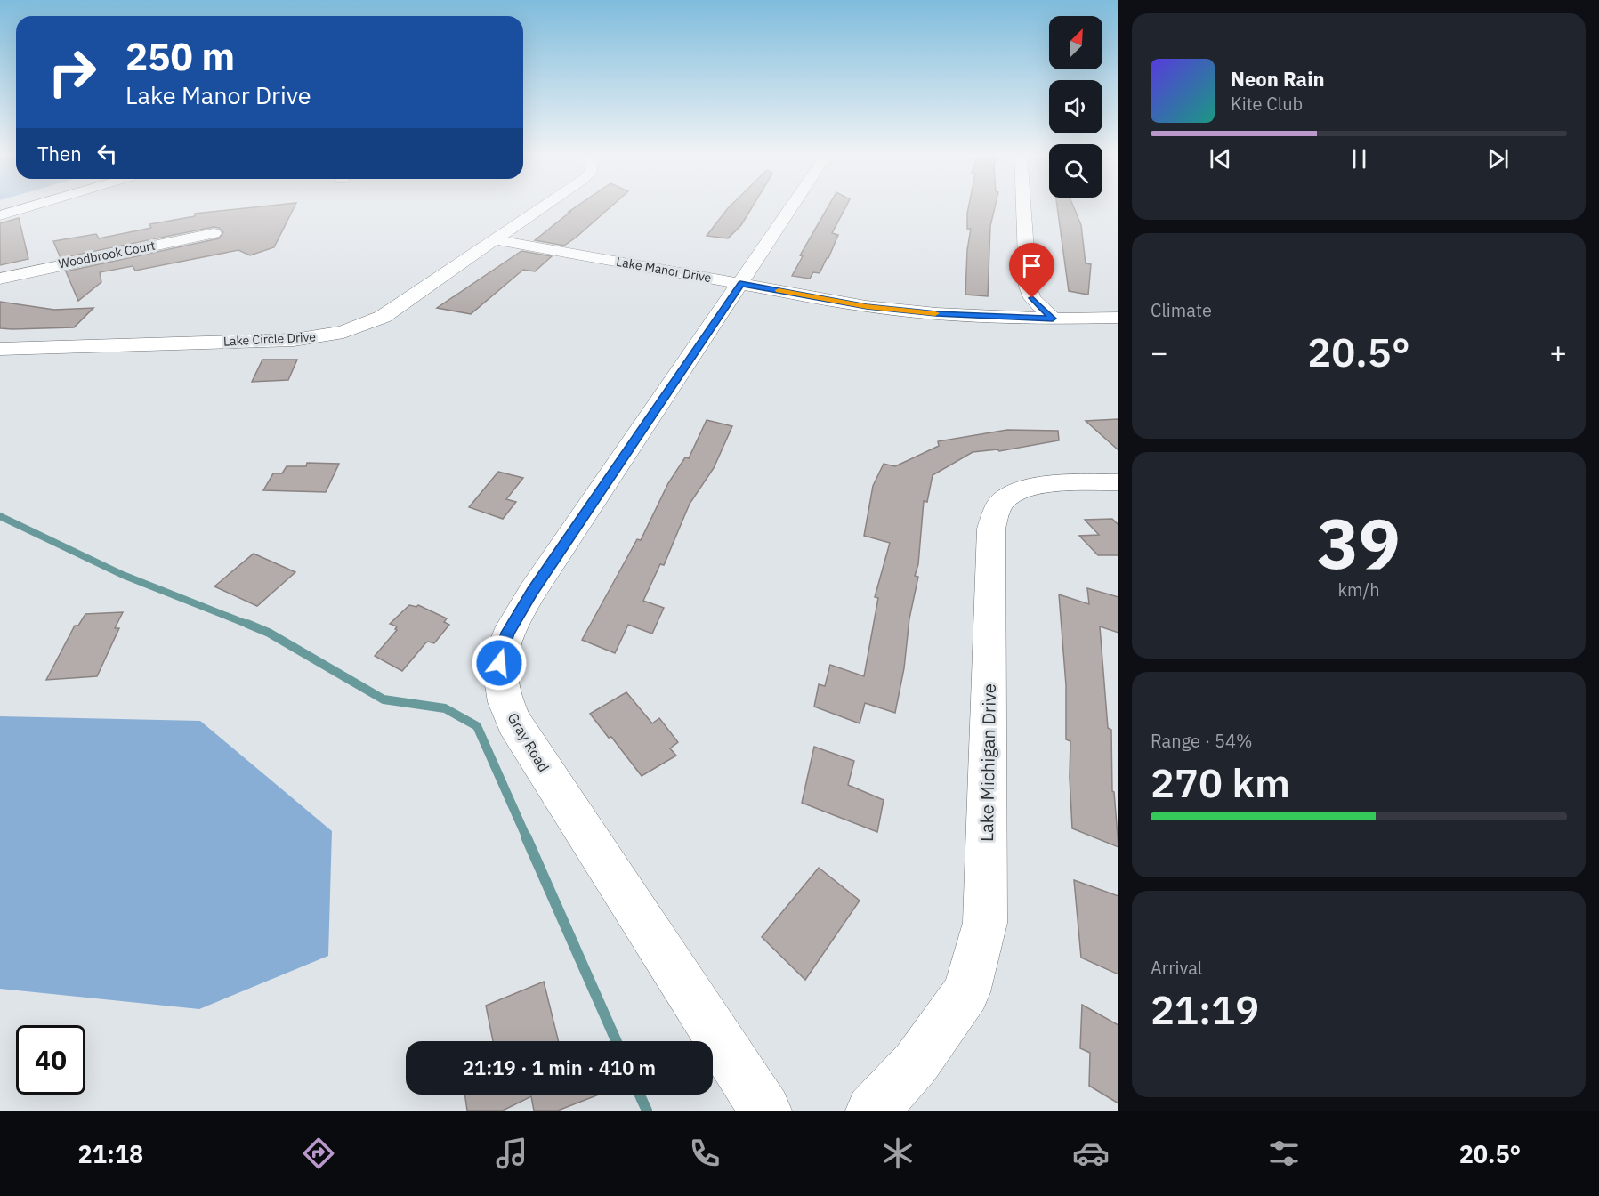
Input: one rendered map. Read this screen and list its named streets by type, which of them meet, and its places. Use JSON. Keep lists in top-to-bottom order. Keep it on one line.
{"streets":{"street":["Woodbrook Court","Lake Manor Drive","Lake Circle Drive","Gray Road","Lake Michigan Drive"]},"crossings":[["Lake Manor Drive","Lake Circle Drive"],["Lake Manor Drive","Gray Road"]],"north":"top right","page":{"turn":["250 m","Lake Manor Drive"],"song":["Neon Rain","Kite Club"],"then":"Then","tile":["Climate",["39","km/h"],["Range · 54%","270 km"],["Arrival","21:19"]],"heat":["−","20.5°","+"],"limit":"40","trip":"21:19 · 1 min · 410 m","tabs":["21:18","20.5°"]}}
